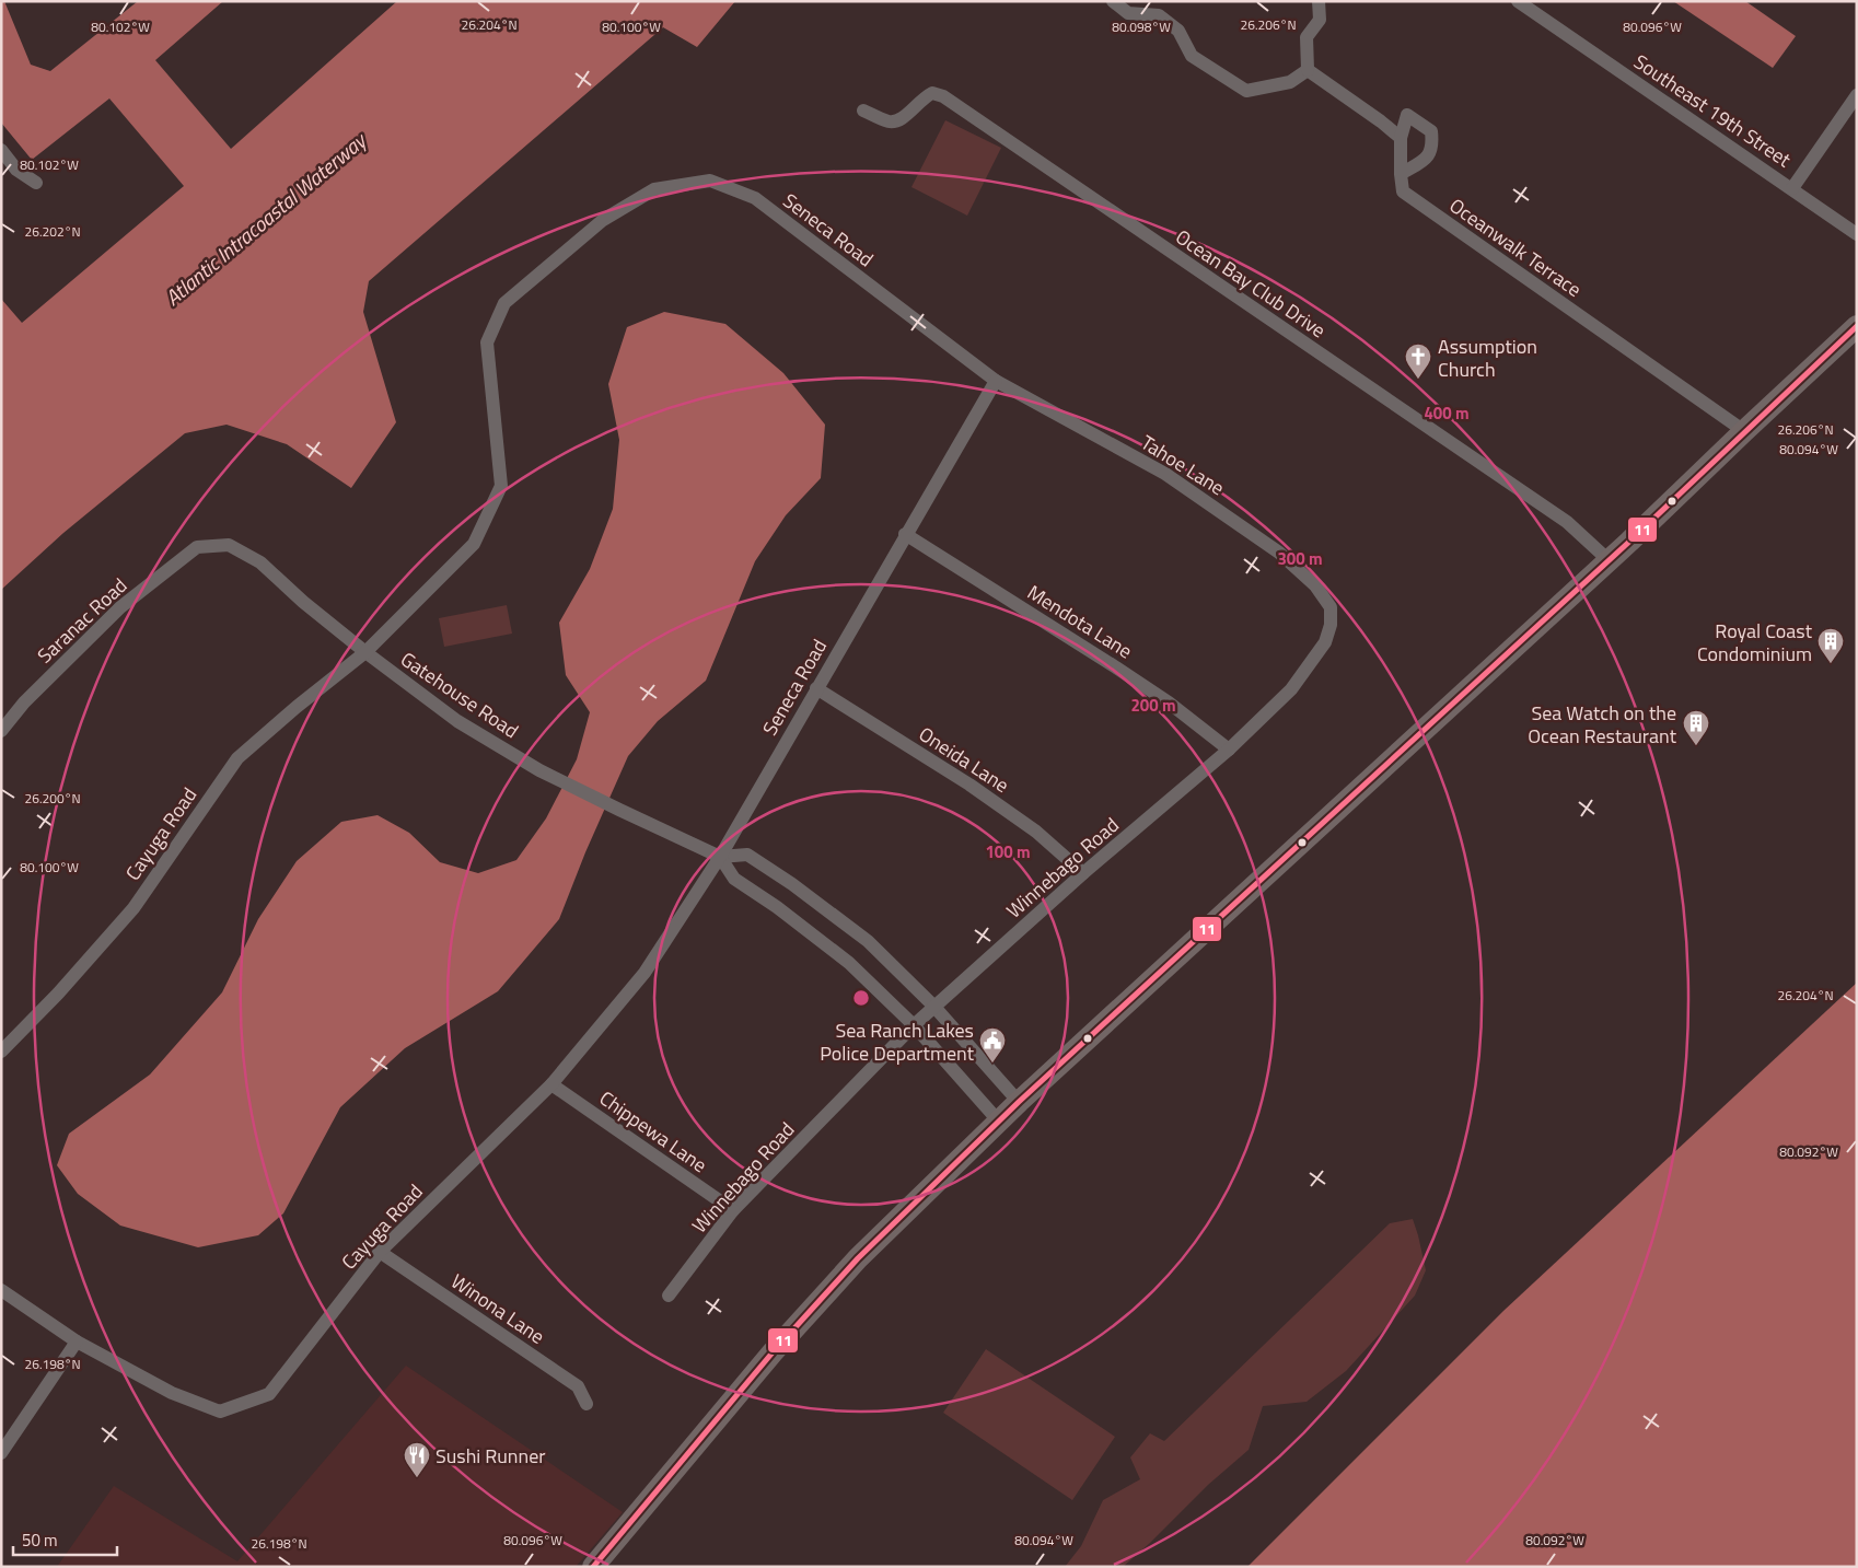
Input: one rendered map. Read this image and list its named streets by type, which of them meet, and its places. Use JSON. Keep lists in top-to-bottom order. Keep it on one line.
{"streets":{"street":["Southeast 19th Street","Seneca Road","Oceanwalk Terrace","Ocean Bay Club Drive","Tahoe Lane","Saranac Road","Mendota Lane","Gatehouse Road","Oneida Lane","Cayuga Road","Winnebago Road","Chippewa Lane","Winona Lane"]},"crossings":[["Seneca Road","Tahoe Lane"],["Seneca Road","Mendota Lane"],["Seneca Road","Gatehouse Road"],["Seneca Road","Oneida Lane"],["Seneca Road","Cayuga Road"],["Tahoe Lane","Winnebago Road"],["Saranac Road","Gatehouse Road"],["Mendota Lane","Winnebago Road"],["Gatehouse Road","Cayuga Road"],["Gatehouse Road","Winnebago Road"],["Oneida Lane","Winnebago Road"],["Cayuga Road","Chippewa Lane"],["Cayuga Road","Winona Lane"],["Winnebago Road","Chippewa Lane"]],"water":["Atlantic Intracoastal Waterway"],"places":{"church":["Assumption Church"],"building":["Royal Coast Condominium","Sea Watch on the Ocean Restaurant"],"public building":["Sea Ranch Lakes Police Department"],"restaurant":["Sushi Runner"]},"lines":["transit line 11"],"scale_bar":"50 m","coordinates":["26.204°N","26.206°N","80.100°W","80.098°W","80.096°W","80.102°W","26.202°N","80.094°W","26.200°N","80.092°W","26.198°N"],"rings":["400 m","300 m","200 m","100 m"]}
